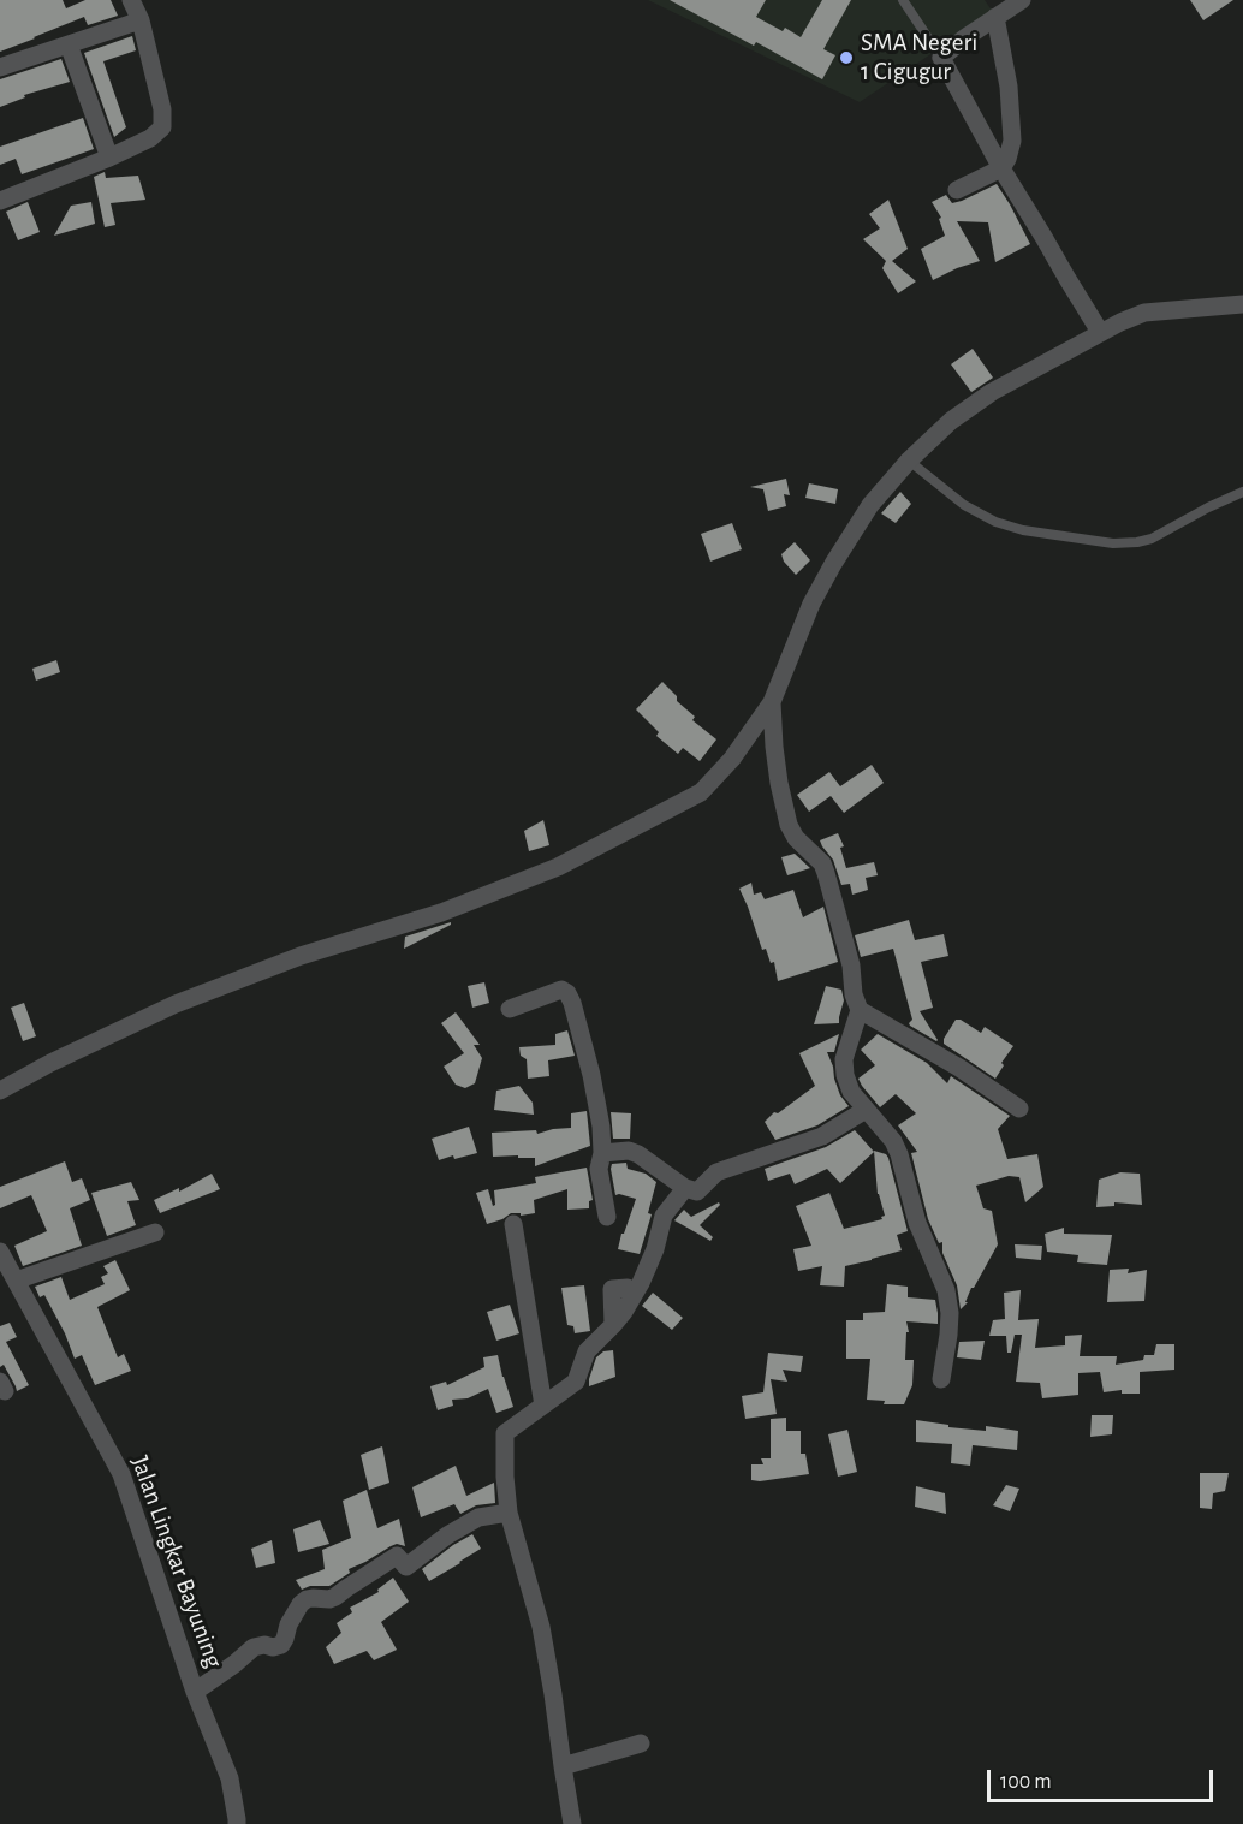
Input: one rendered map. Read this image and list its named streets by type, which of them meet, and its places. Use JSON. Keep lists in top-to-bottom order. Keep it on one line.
{"streets":{"street":["Jalan Lingkar Bayuning"]},"places":["SMA Negeri 1 Cigugur"],"scale_bar":"100 m"}
